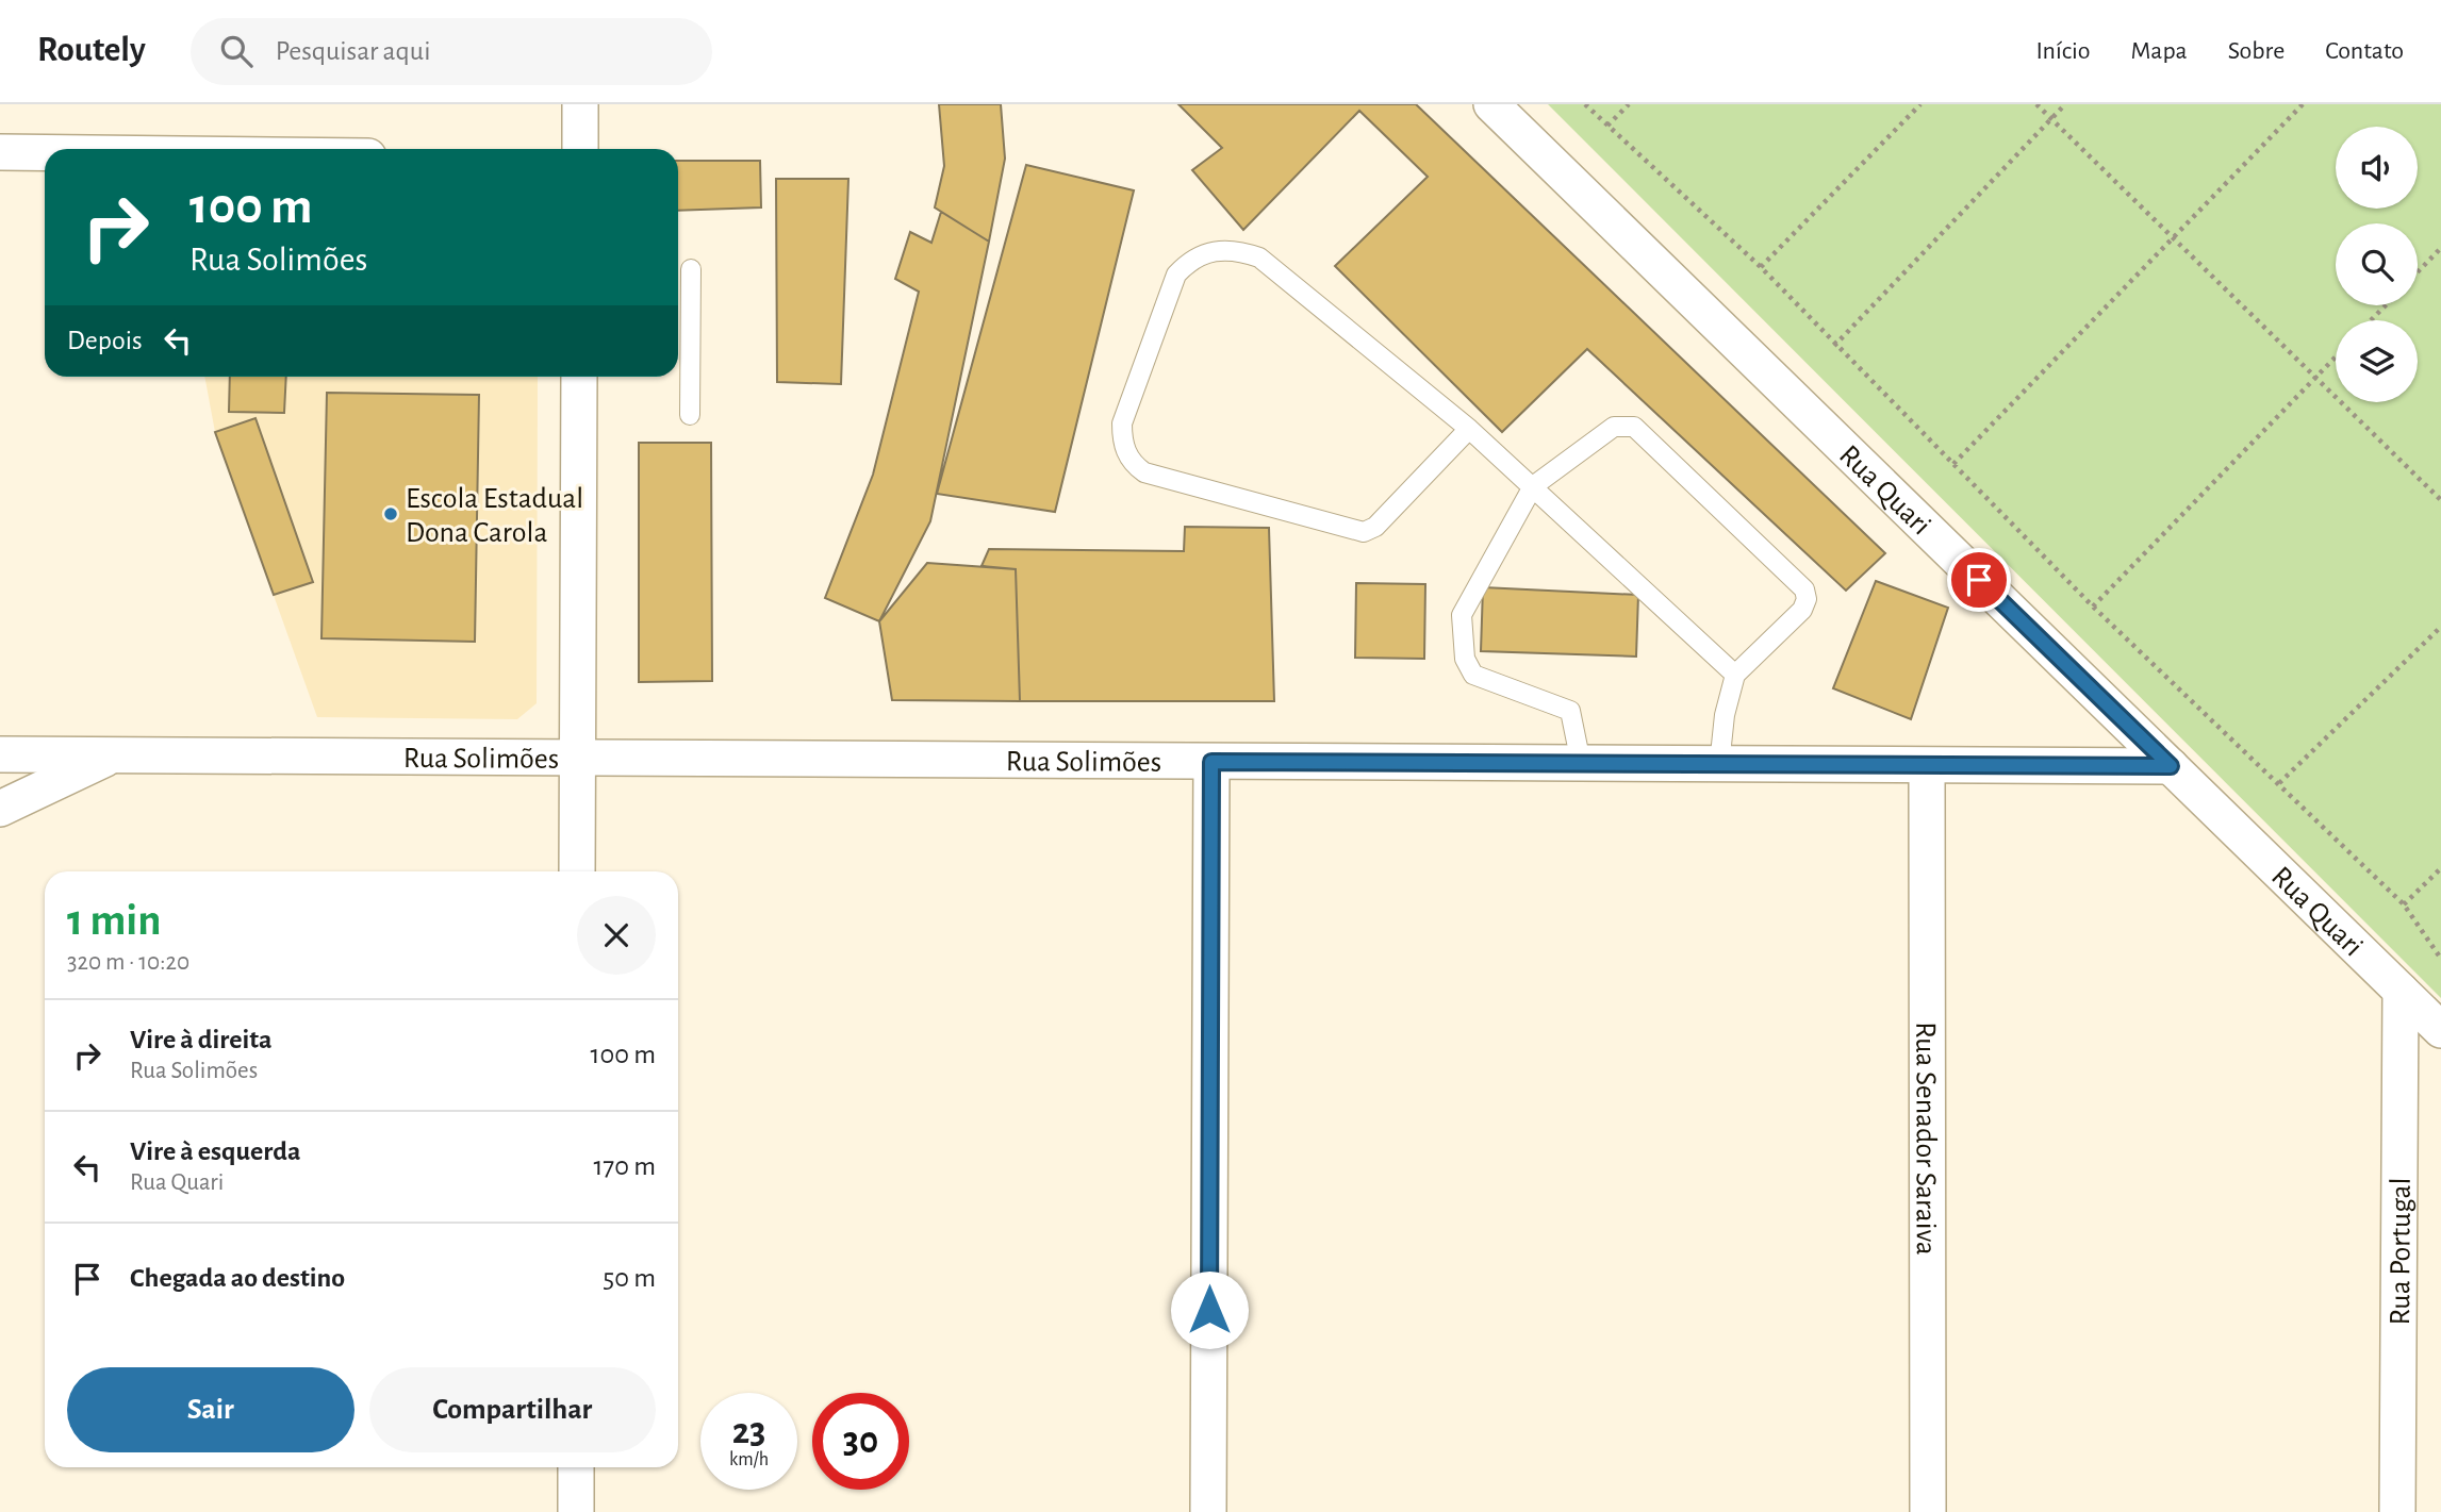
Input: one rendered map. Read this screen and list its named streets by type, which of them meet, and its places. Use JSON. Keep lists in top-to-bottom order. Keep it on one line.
{"streets":{"street":["Rua Quari","Rua Solimões","Rua Senador Saraiva","Rua Portugal"]},"crossings":[["Rua Quari","Rua Solimões"],["Rua Quari","Rua Portugal"],["Rua Solimões","Rua Senador Saraiva"]],"places":["Escola Estadual Dona Carola"],"page":{"header":"Routely","search":"Pesquisar aqui","nav":["Início","Mapa","Sobre","Contato"],"turn":["100 m","Rua Solimões"],"then":"Depois","heading":["1 min","320 m · 10:20"],"list":[{"name":"Vire à direita","note":"Rua Solimões","value":"100 m"},{"name":"Vire à esquerda","note":"Rua Quari","value":"170 m"},{"name":"Chegada ao destino","value":"50 m"}],"buttons":["Sair","Compartilhar"],"speed":"23 km/h","limit":"30"}}
